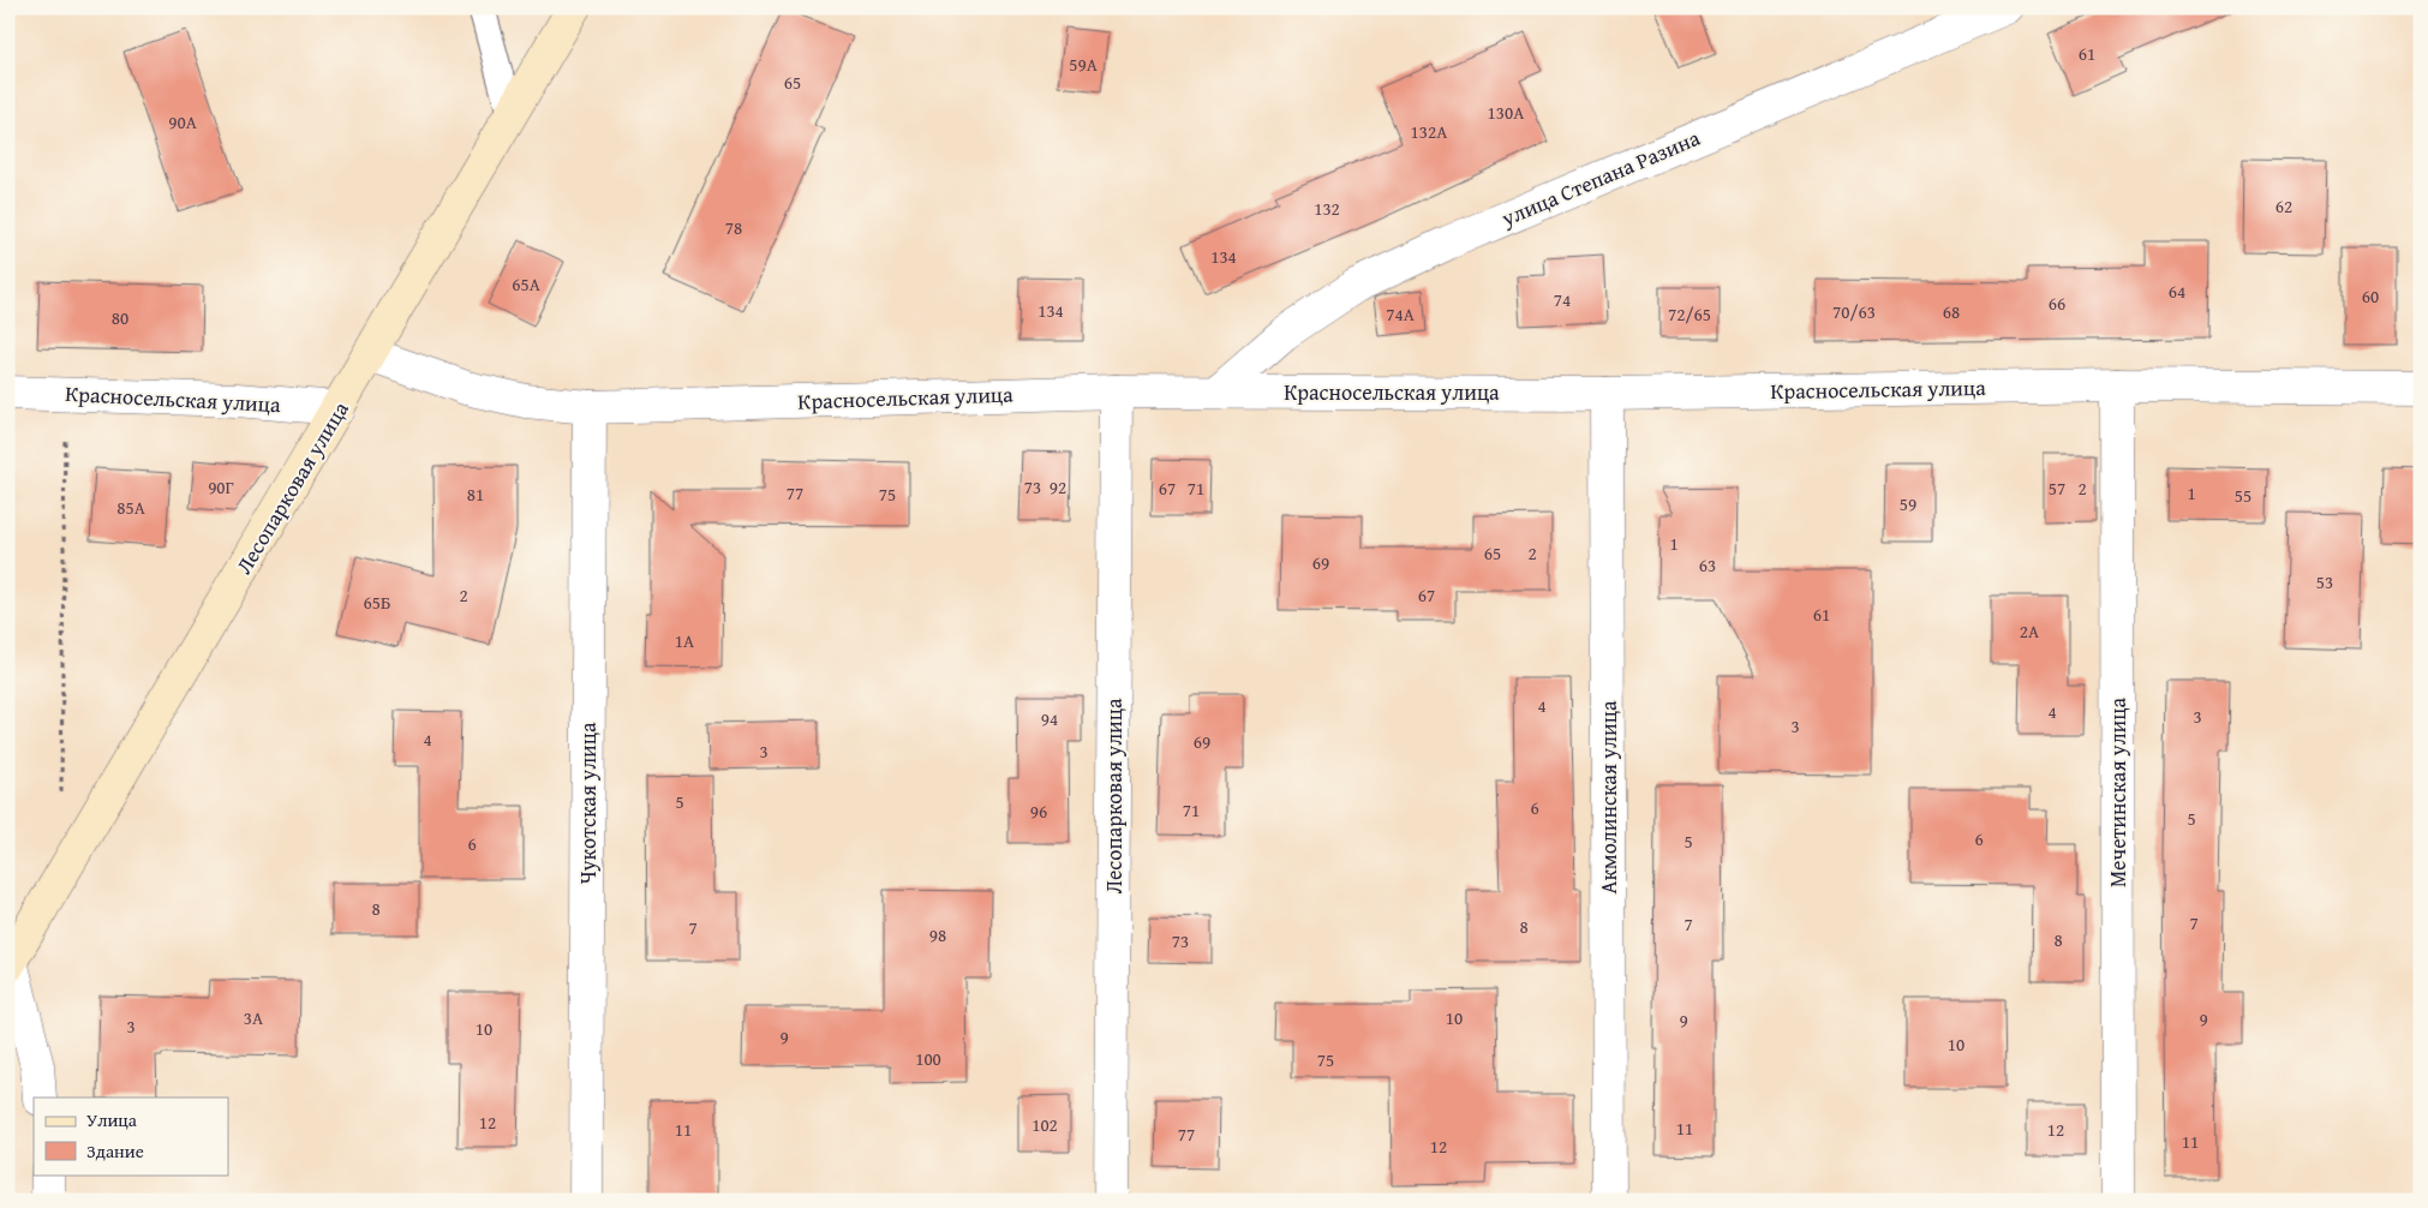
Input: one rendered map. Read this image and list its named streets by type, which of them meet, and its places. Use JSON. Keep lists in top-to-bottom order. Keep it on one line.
{"streets":{"street":["улица Степана Разина","Красносельская улица","Лесопарковая улица","Мечетинская улица","Акмолинская улица","Чукотская улица"]},"crossings":[["улица Степана Разина","Красносельская улица"],["Красносельская улица","Лесопарковая улица"],["Красносельская улица","Мечетинская улица"],["Красносельская улица","Акмолинская улица"],["Красносельская улица","Чукотская улица"]],"house_numbers":["61","59А","65","130А","90А","132А","62","132","78","134","65А","64","60","74","66","134","70/63","68","74А","72/65","80","90Г","73","92","67","71","57","2","77","1","81","75","55","59","85А","1","65","2","69","63","53","2","67","65Б","61","2А","1А","4","4","3","94","3","4","69","3","5","6","71","96","5","6","5","6","8","7","7","8","7","98","8","73","3А","10","9","9","3","10","9","10","100","75","12","102","11","11","12","77","11","12"],"legend":["Улица","Здание"]}
